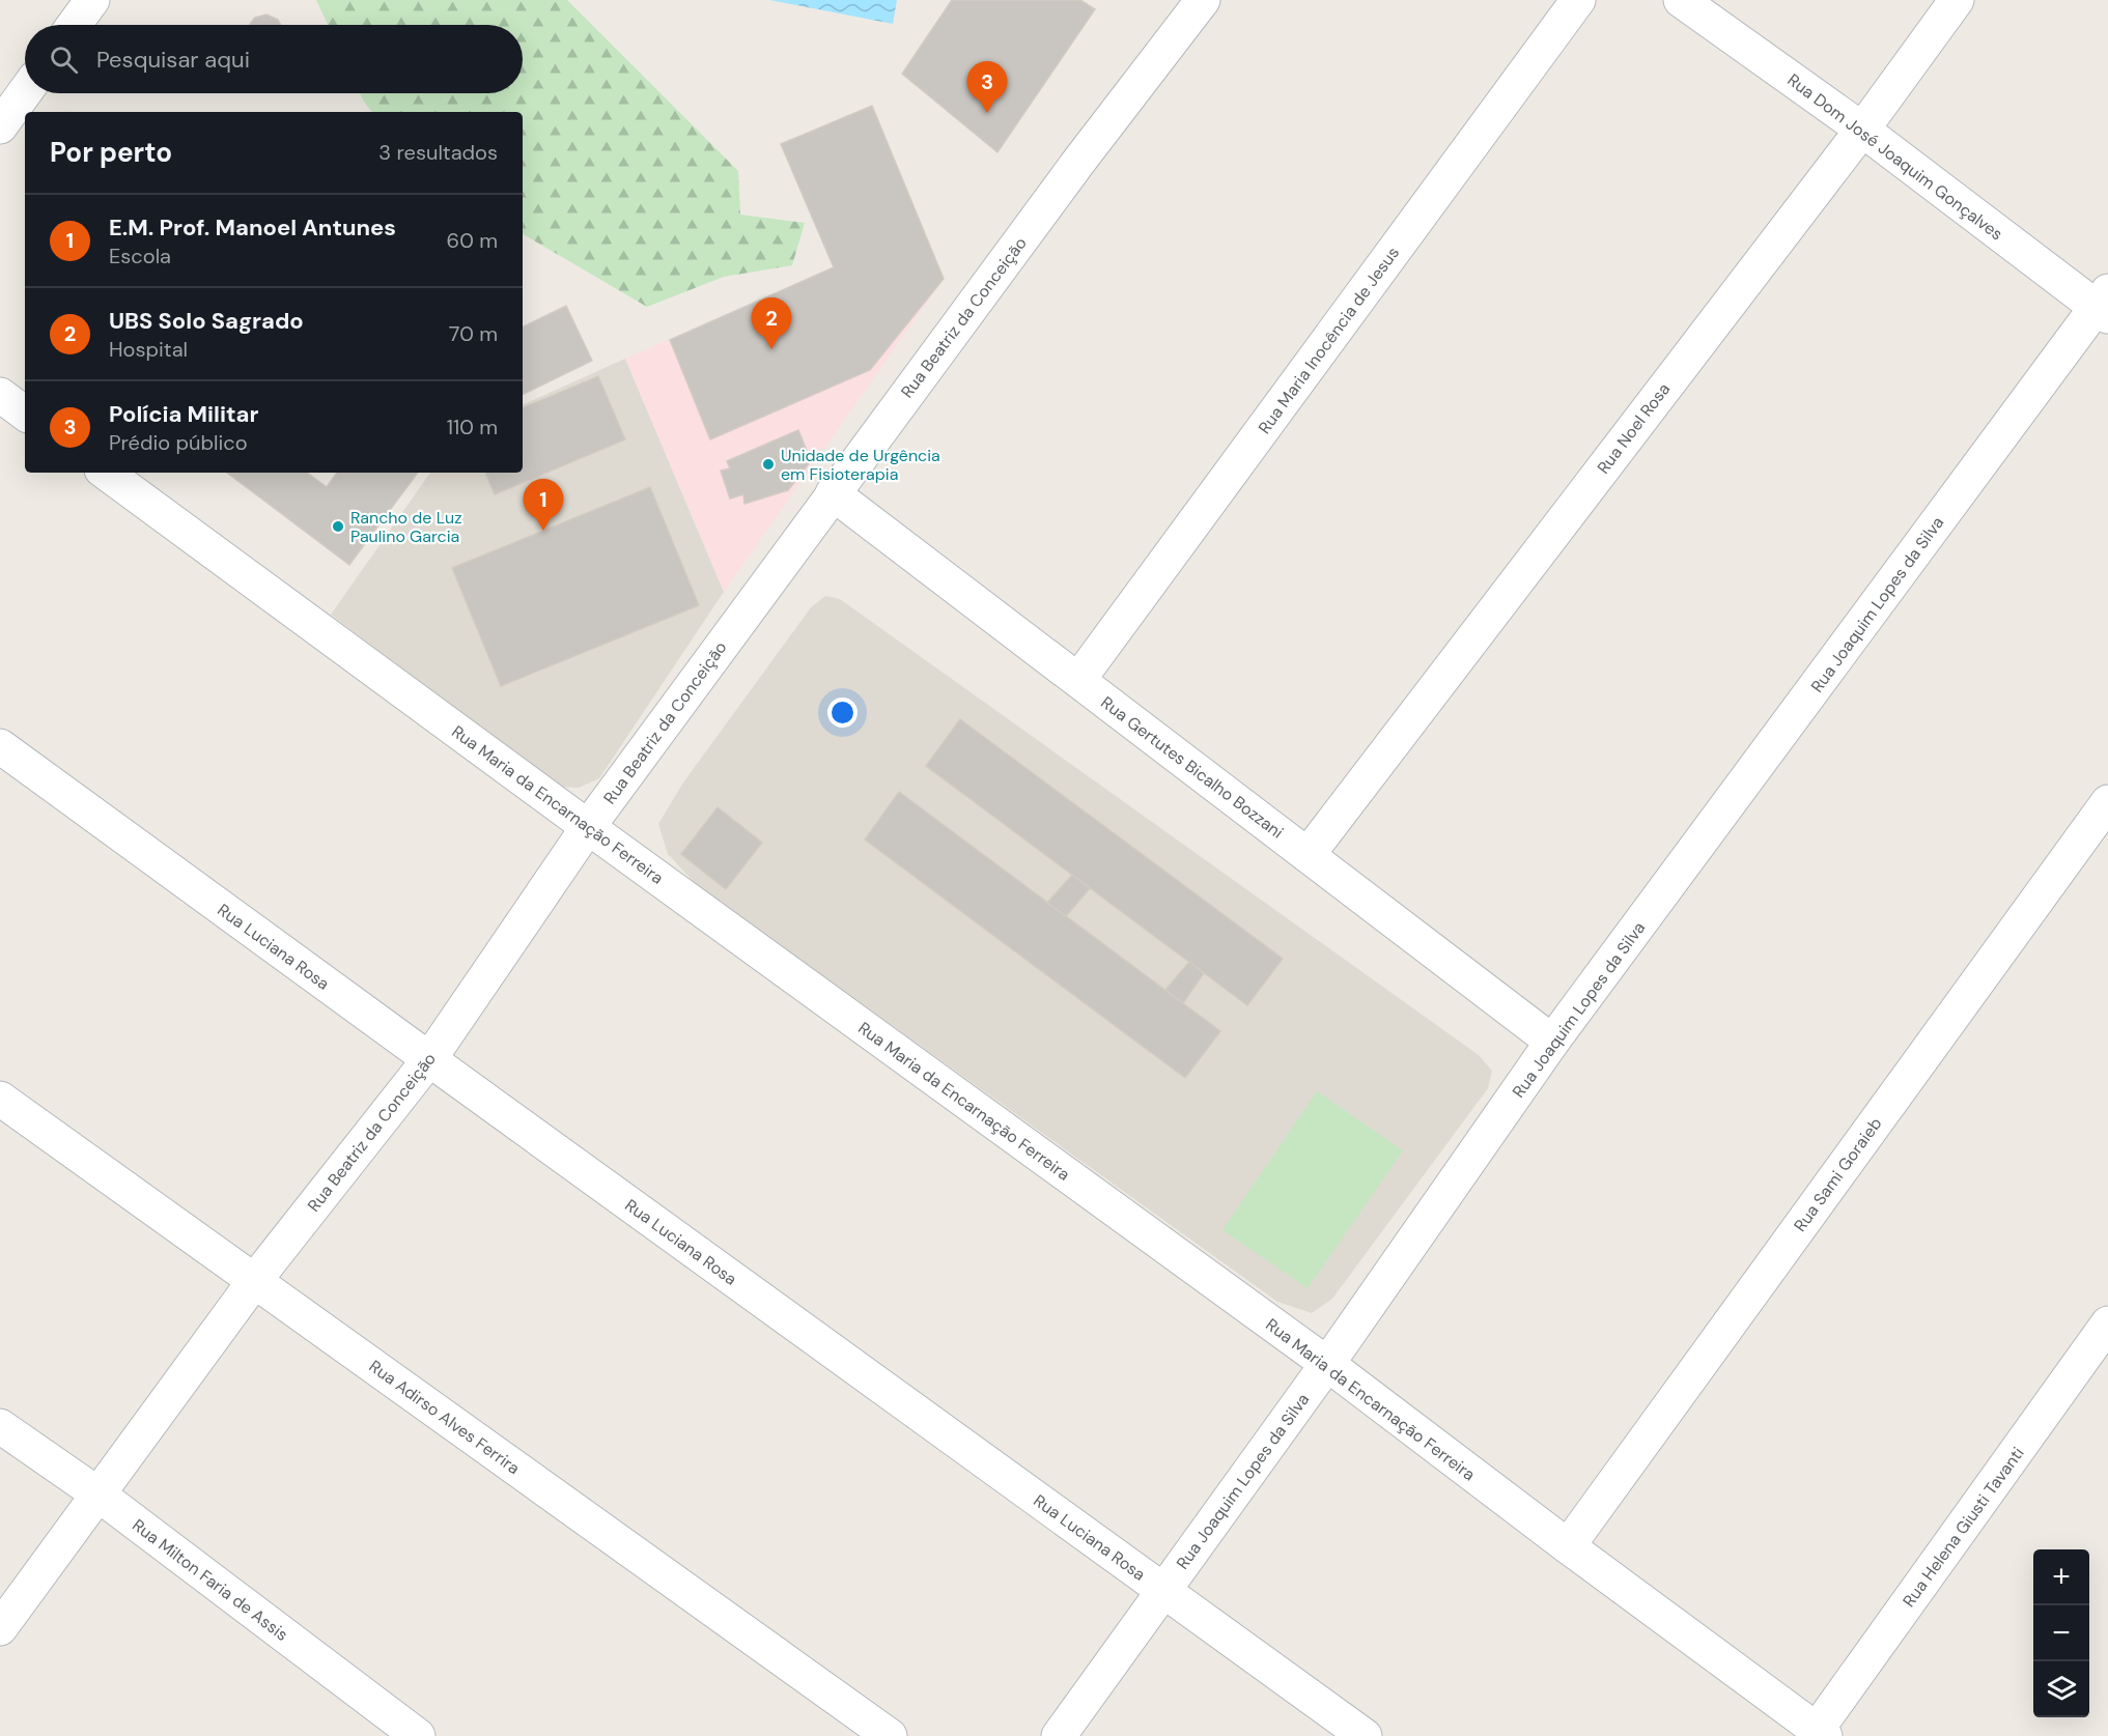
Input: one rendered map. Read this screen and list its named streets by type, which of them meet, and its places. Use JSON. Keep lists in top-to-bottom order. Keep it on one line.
{"streets":{"street":["Rua Dom José Joaquim Gonçalves","Rua Beatriz da Conceição","Rua Maria Inocência de Jesus","Rua Noel Rosa","Rua Joaquim Lopes da Silva","Rua Gertutes Bicalho Bozzani","Rua Maria da Encarnação Ferreira","Rua Luciana Rosa","Rua Sami Goraieb","Rua Adirso Alves Ferrira","Rua Helena Giusti Tavanti","Rua Milton Faria de Assis"]},"crossings":[["Rua Dom José Joaquim Gonçalves","Rua Noel Rosa"],["Rua Dom José Joaquim Gonçalves","Rua Joaquim Lopes da Silva"],["Rua Beatriz da Conceição","Rua Gertutes Bicalho Bozzani"],["Rua Beatriz da Conceição","Rua Maria da Encarnação Ferreira"],["Rua Beatriz da Conceição","Rua Luciana Rosa"],["Rua Beatriz da Conceição","Rua Adirso Alves Ferrira"],["Rua Beatriz da Conceição","Rua Milton Faria de Assis"],["Rua Maria Inocência de Jesus","Rua Gertutes Bicalho Bozzani"],["Rua Noel Rosa","Rua Gertutes Bicalho Bozzani"],["Rua Joaquim Lopes da Silva","Rua Gertutes Bicalho Bozzani"],["Rua Joaquim Lopes da Silva","Rua Maria da Encarnação Ferreira"],["Rua Joaquim Lopes da Silva","Rua Luciana Rosa"],["Rua Maria da Encarnação Ferreira","Rua Sami Goraieb"],["Rua Maria da Encarnação Ferreira","Rua Helena Giusti Tavanti"]],"places":["Unidade de Urgência em Fisioterapia","Rancho de Luz Paulino Garcia"],"page":{"search":"Pesquisar aqui","pins":["3","2","1"],"heading":["Por perto","3 resultados"],"list":[{"mark":"1","name":"E.M. Prof. Manoel Antunes","note":"Escola","value":"60 m"},{"mark":"2","name":"UBS Solo Sagrado","note":"Hospital","value":"70 m"},{"mark":"3","name":"Polícia Militar","note":"Prédio público","value":"110 m"}],"map_buttons":["+","−"]}}
